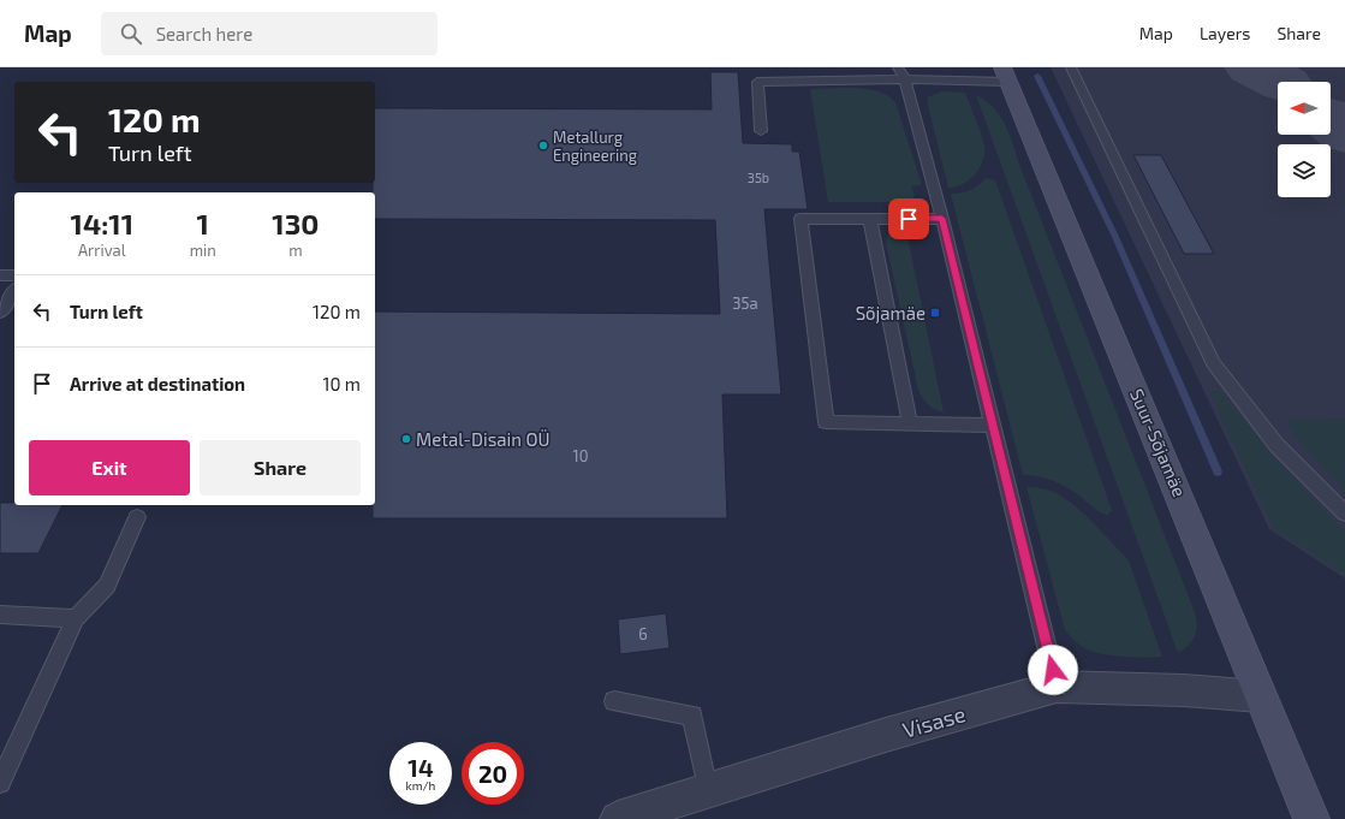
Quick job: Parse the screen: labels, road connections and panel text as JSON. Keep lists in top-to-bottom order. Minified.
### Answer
{"streets":{"main road":["Suur-Sõjamäe"],"street":["Visase"]},"crossings":[["Suur-Sõjamäe","Visase"]],"places":{"other":["Metallurg Engineering","Metal-Disain OÜ"],"transit":["Sõjamäe"]},"house_numbers":["35b","35a","10","6"],"north":"left","page":{"header":"Map","search":"Search here","nav":["Map","Layers","Share"],"turn":["120 m","Turn left"],"eta":["14:11","Arrival","1","min","130","m"],"list":[{"name":"Turn left","value":"120 m"},{"name":"Arrive at destination","value":"10 m"}],"buttons":["Exit","Share"],"speed":"14 km/h","limit":"20"}}
